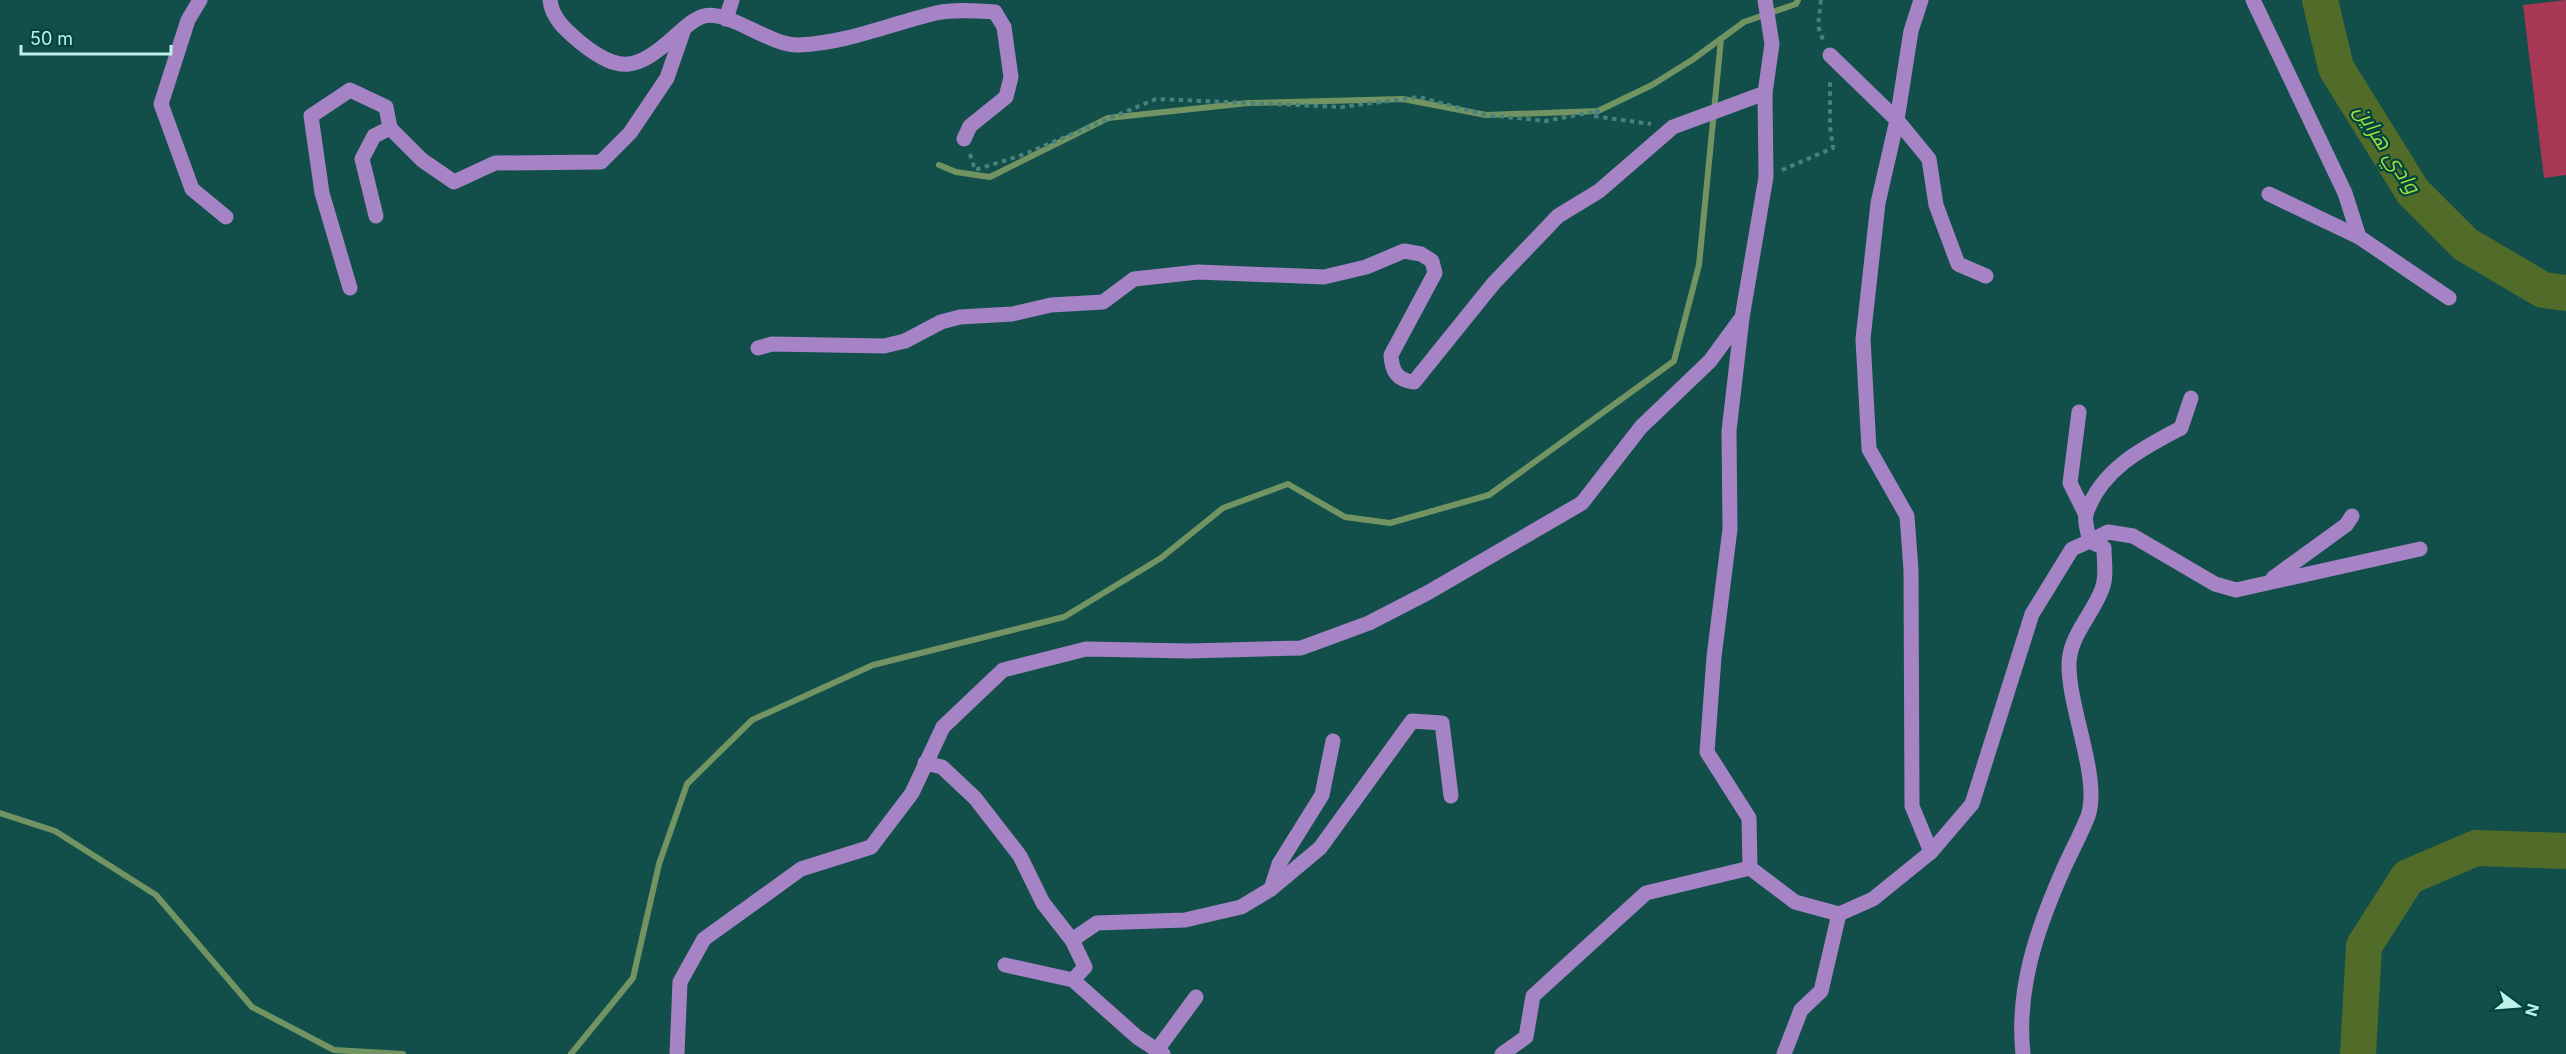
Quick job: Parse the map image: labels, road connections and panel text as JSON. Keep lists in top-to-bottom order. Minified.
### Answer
{"water":["وادي هراين"],"scale_bar":"50 m","north":"right"}
